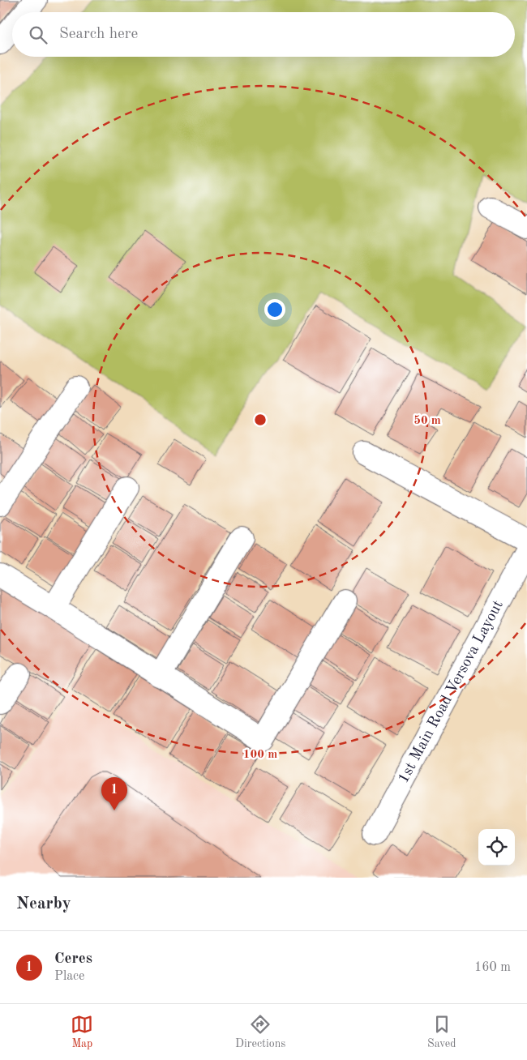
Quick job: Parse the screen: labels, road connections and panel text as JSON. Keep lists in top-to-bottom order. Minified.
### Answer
{"streets":{"street":["1st Main Road Versova Layout"]},"page":{"search":"Search here","pins":"1","heading":"Nearby","list":[{"mark":"1","name":"Ceres","note":"Place","value":"160 m"}],"nav":["Map","Directions","Saved"]},"rings":["50 m","100 m"]}
